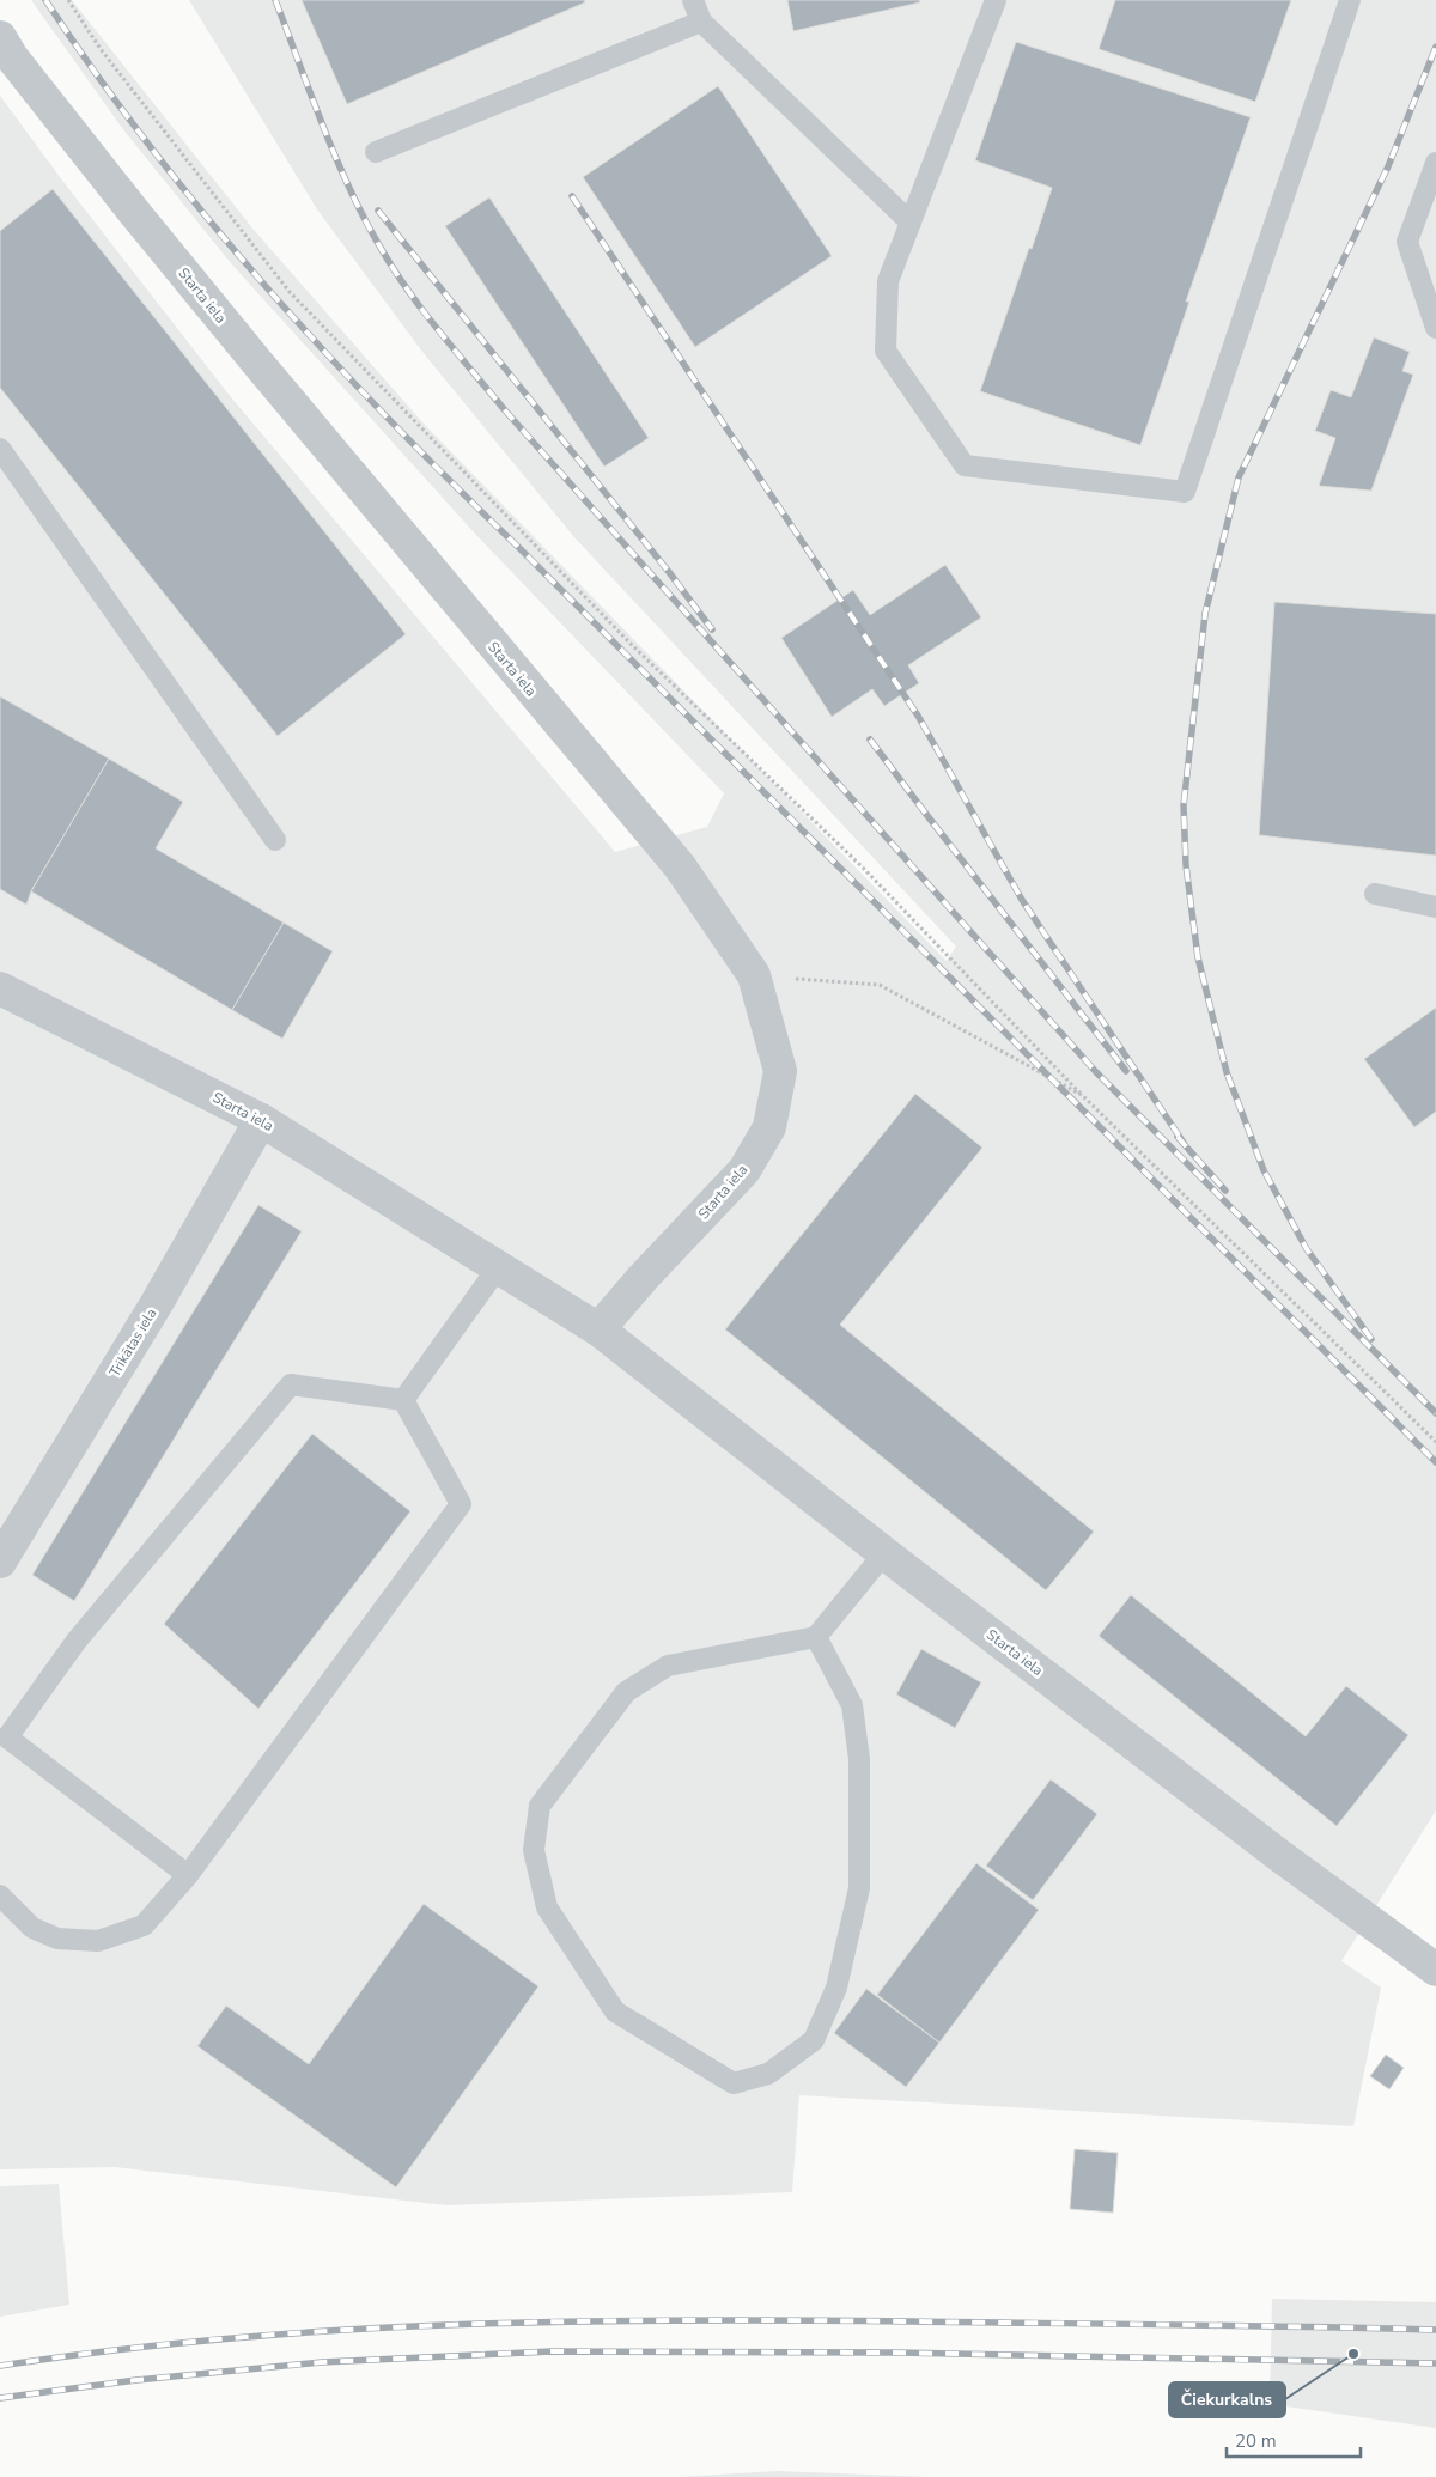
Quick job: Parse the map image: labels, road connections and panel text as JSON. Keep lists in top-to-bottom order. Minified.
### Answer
{"streets":{"street":["Starta iela","Trikātas iela"]},"crossings":[["Starta iela","Trikātas iela"]],"places":["Čiekurkalns"],"scale_bar":"20 m"}
